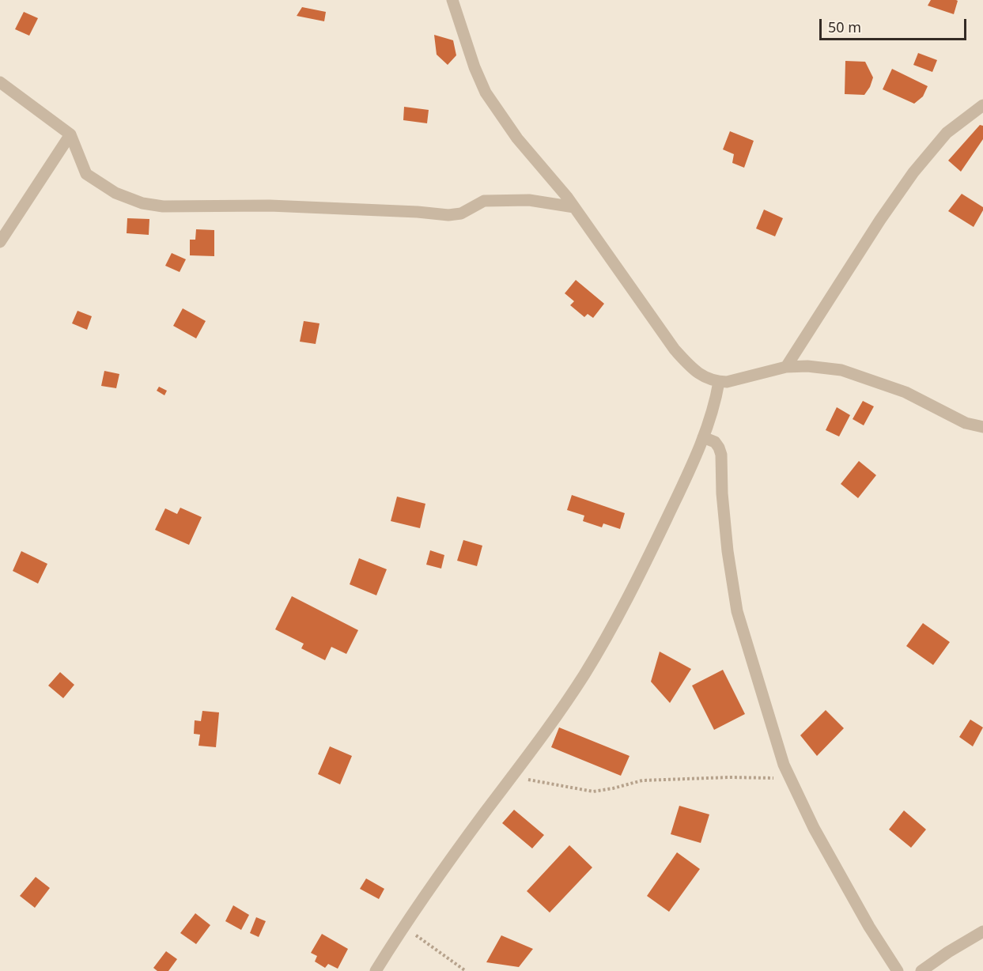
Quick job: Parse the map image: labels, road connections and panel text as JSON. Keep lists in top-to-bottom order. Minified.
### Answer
{"scale_bar":"50 m"}
